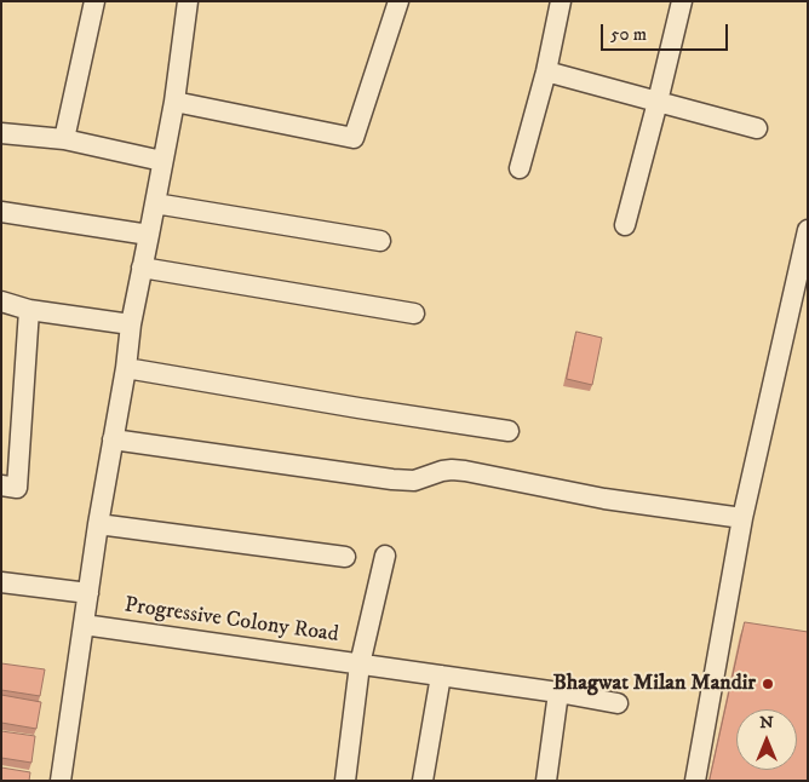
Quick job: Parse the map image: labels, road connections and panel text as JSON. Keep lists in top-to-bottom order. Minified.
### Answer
{"streets":{"street":["Progressive Colony Road"]},"places":["Bhagwat Milan Mandir"],"scale_bar":"50 m","north":"top"}
